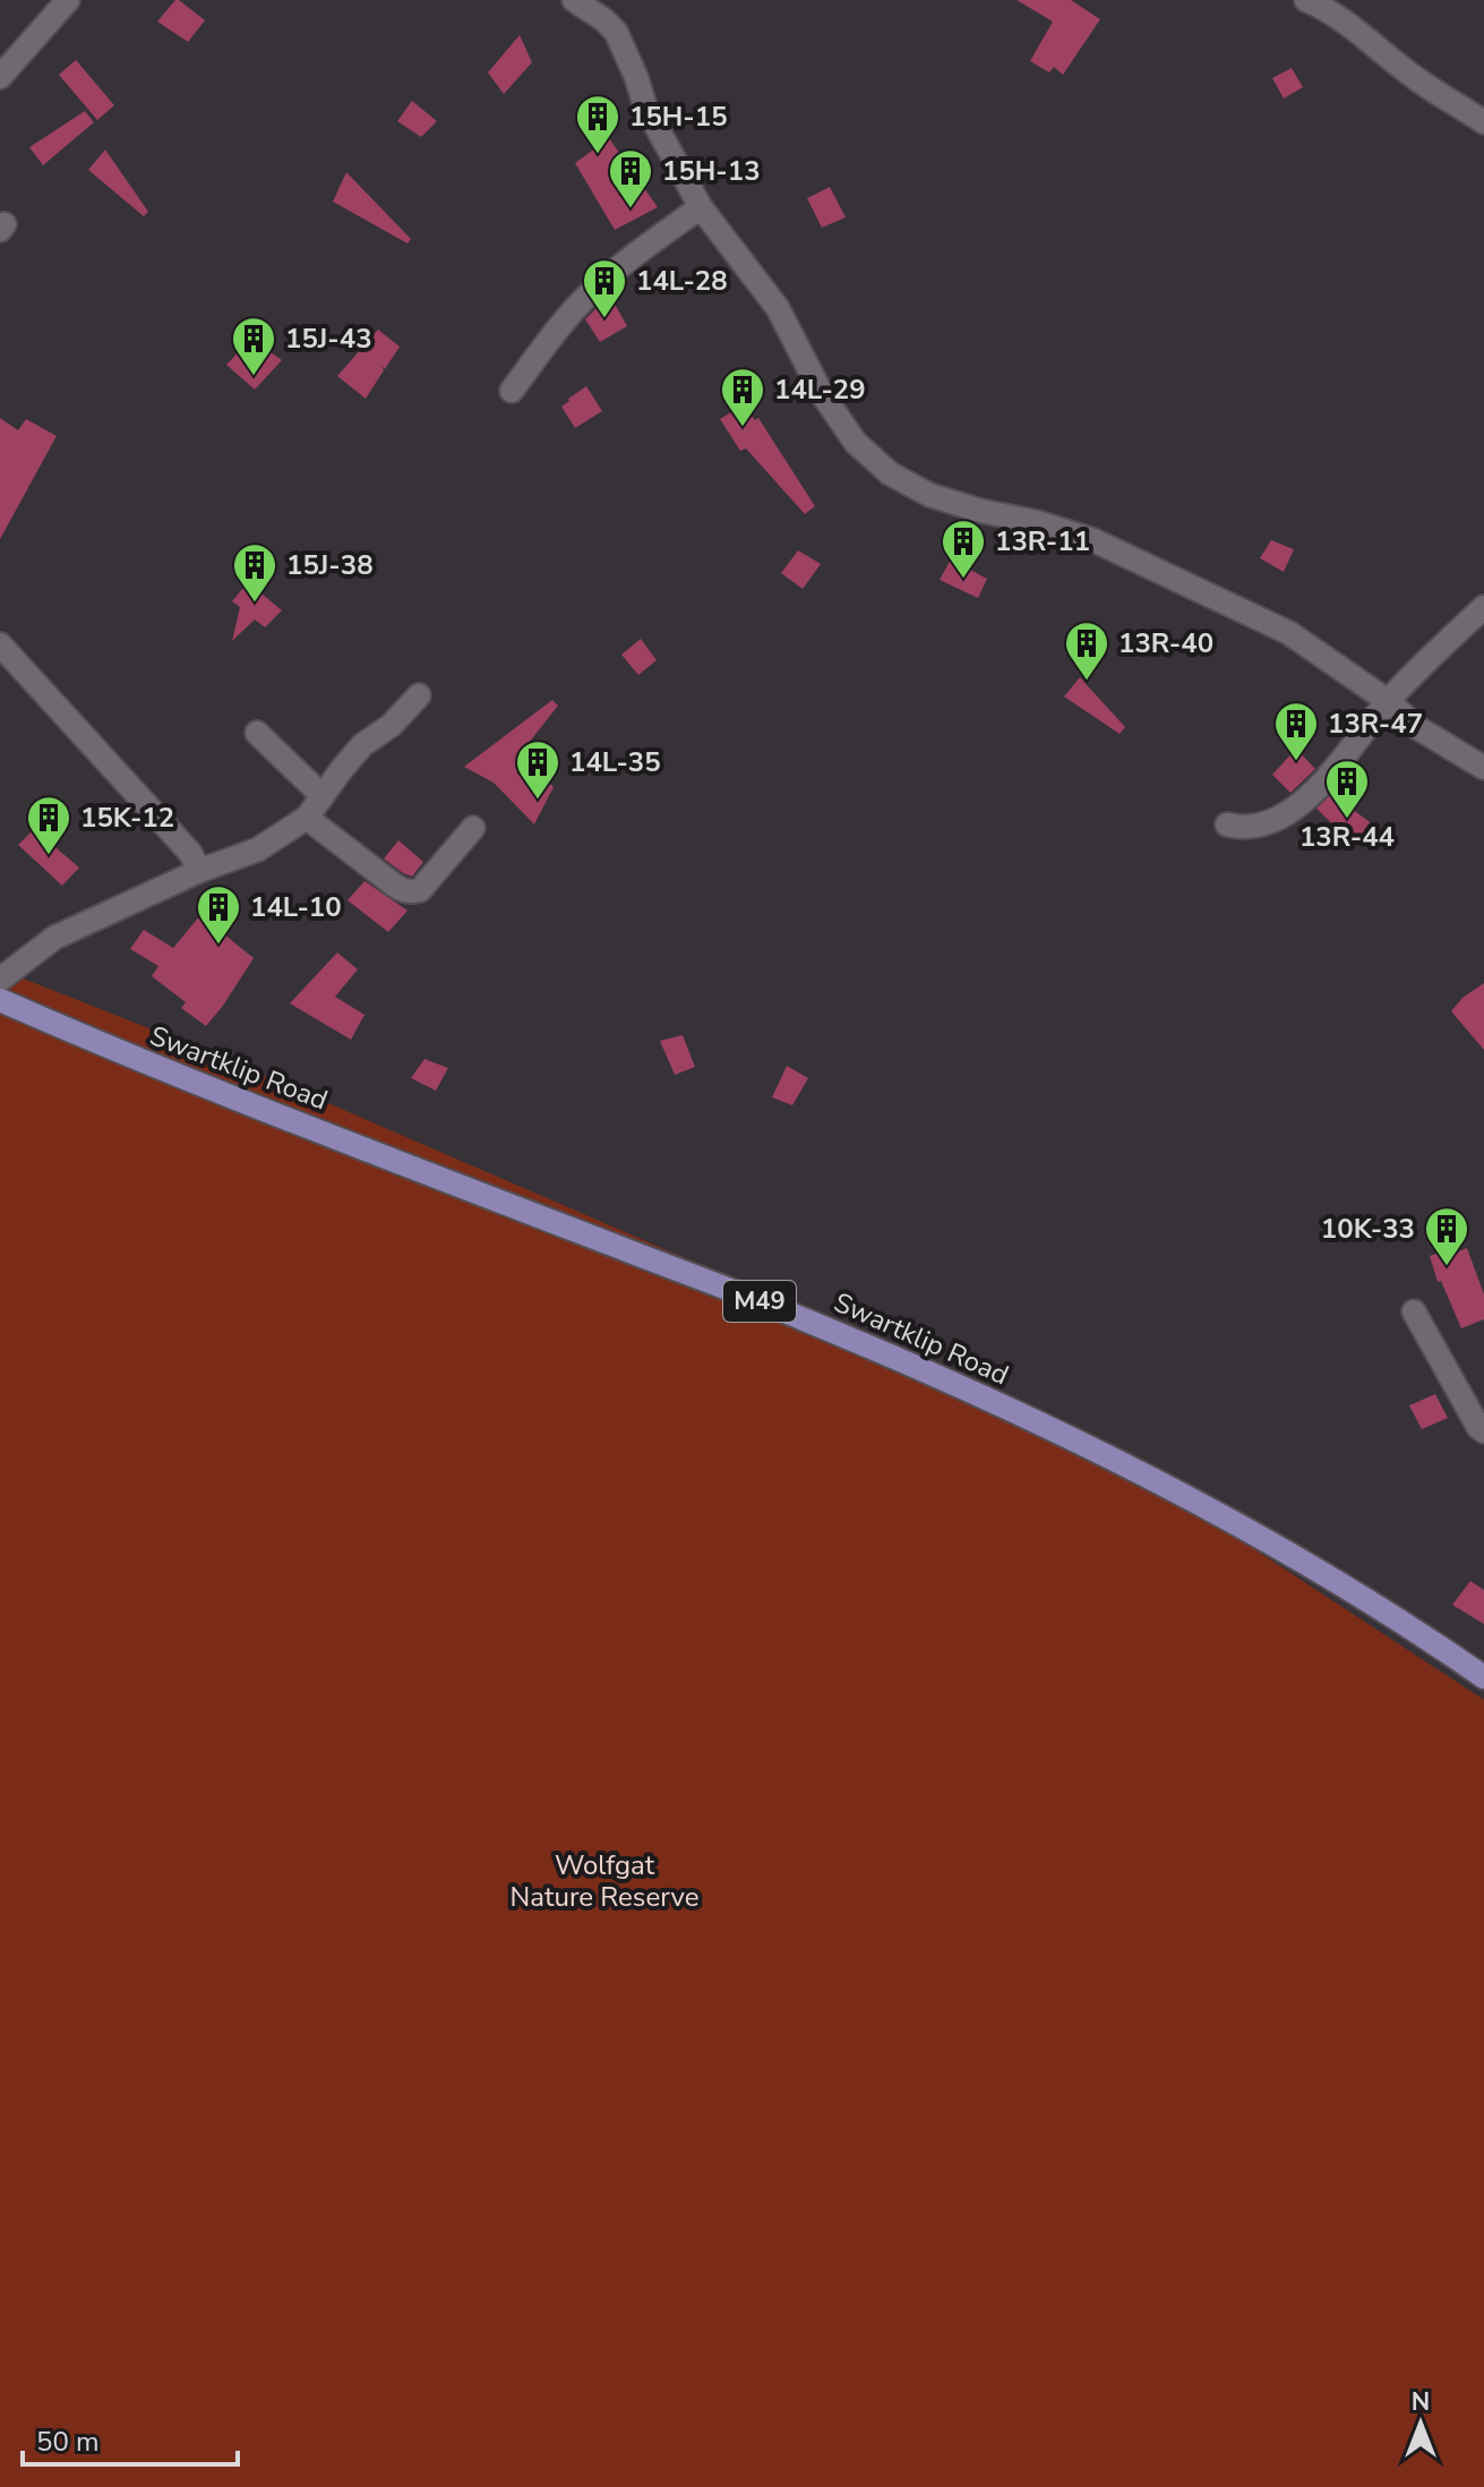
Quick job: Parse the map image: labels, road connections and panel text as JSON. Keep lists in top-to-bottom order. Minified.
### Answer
{"streets":{"main road":["Swartklip Road","M49"]},"parks":["Wolfgat Nature Reserve"],"places":{"building":["15H-15","15H-13","14L-28","15J-43","14L-29","13R-11","15J-38","13R-40","13R-47","14L-35","13R-44","15K-12","14L-10","10K-33"]},"scale_bar":"50 m","north":"top"}
